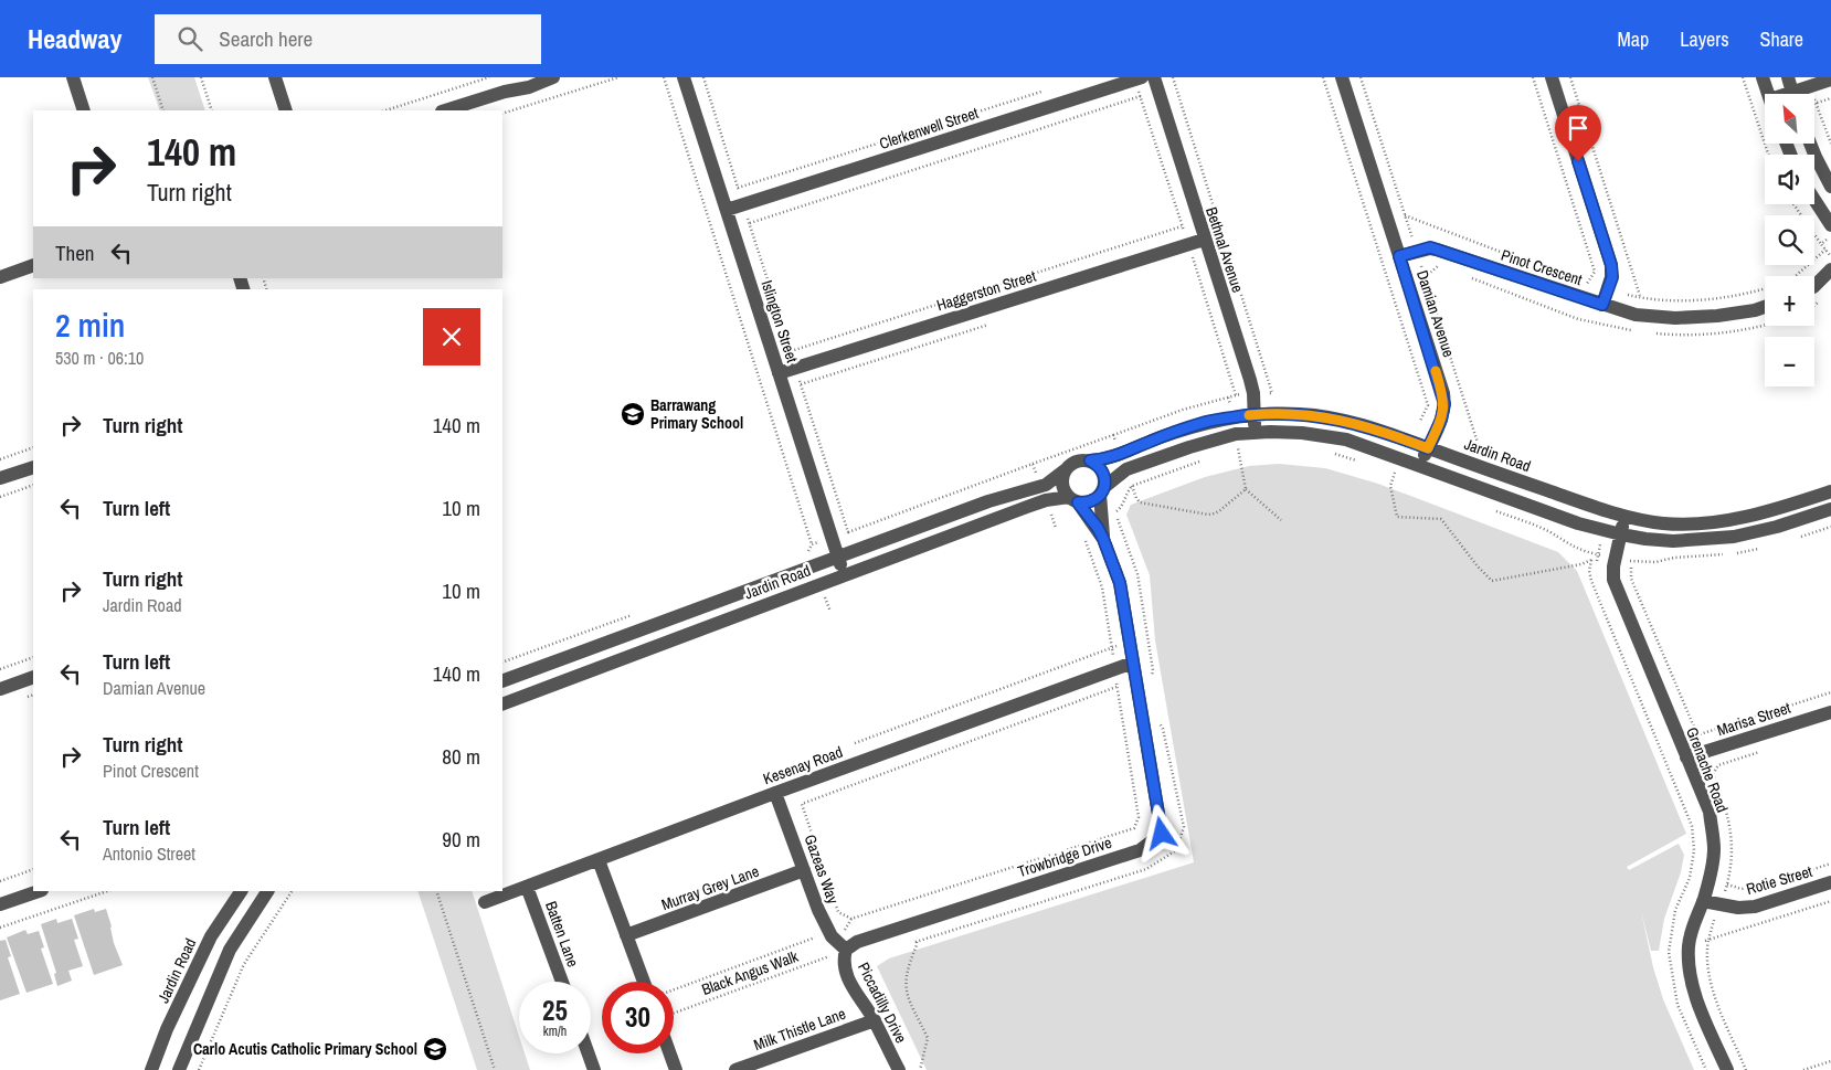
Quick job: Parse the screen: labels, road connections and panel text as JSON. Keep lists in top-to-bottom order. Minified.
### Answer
{"streets":{"street":["Clerkenwell Street","Bethnal Avenue","Pinot Crescent","Haggerston Street","Damian Avenue","Islington Street","Jardin Road","Marisa Street","Kesenay Road","Grenache Road","Trowbridge Drive","Gazeas Way","Rotie Street","Murray Grey Lane","Batten Lane","Piccadilly Drive","Milk Thistle Lane"],"path":["Black Angus Walk"]},"crossings":[["Clerkenwell Street","Islington Street"],["Bethnal Avenue","Haggerston Street"],["Bethnal Avenue","Jardin Road"],["Pinot Crescent","Damian Avenue"],["Haggerston Street","Islington Street"],["Damian Avenue","Jardin Road"],["Islington Street","Jardin Road"],["Jardin Road","Grenache Road"],["Jardin Road","Trowbridge Drive"],["Marisa Street","Grenache Road"],["Kesenay Road","Trowbridge Drive"],["Kesenay Road","Gazeas Way"],["Kesenay Road","Batten Lane"],["Grenache Road","Rotie Street"],["Trowbridge Drive","Gazeas Way"],["Trowbridge Drive","Black Angus Walk"],["Trowbridge Drive","Piccadilly Drive"],["Gazeas Way","Murray Grey Lane"],["Gazeas Way","Black Angus Walk"],["Gazeas Way","Piccadilly Drive"],["Black Angus Walk","Piccadilly Drive"],["Piccadilly Drive","Milk Thistle Lane"]],"places":{"school or university":["Barrawang Primary School","Carlo Acutis Catholic Primary School"]},"north":"top left","page":{"header":"Headway","search":"Search here","nav":["Map","Layers","Share"],"map_buttons":["+","−"],"turn":["140 m","Turn right"],"then":"Then","heading":["2 min","530 m · 06:10"],"list":[{"name":"Turn right","value":"140 m"},{"name":"Turn left","value":"10 m"},{"name":"Turn right","note":"Jardin Road","value":"10 m"},{"name":"Turn left","note":"Damian Avenue","value":"140 m"},{"name":"Turn right","note":"Pinot Crescent","value":"80 m"},{"name":"Turn left","note":"Antonio Street","value":"90 m"}],"speed":"25 km/h","limit":"30"}}
